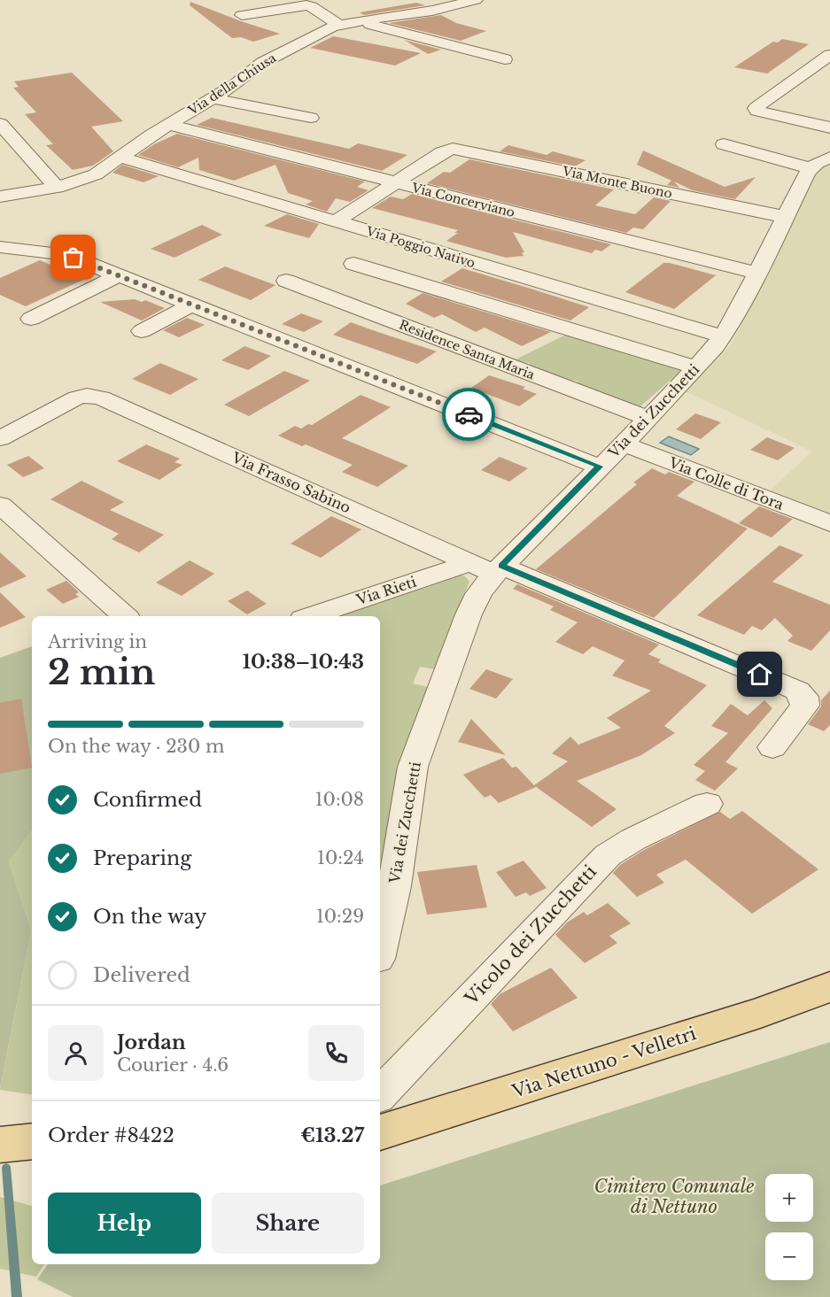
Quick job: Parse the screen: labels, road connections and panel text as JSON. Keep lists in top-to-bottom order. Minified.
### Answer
{"streets":{"main road":["Via Nettuno - Velletri"],"street":["Via della Chiusa","Via Monte Buono","Via Concerviano","Via Poggio Nativo","Residence Santa Maria","Via dei Zucchetti","Via Frasso Sabino","Via Colle di Tora","Via Rieti","Vicolo dei Zucchetti"]},"crossings":[["Via della Chiusa","Via Concerviano"],["Via della Chiusa","Via Poggio Nativo"],["Via Monte Buono","Via Concerviano"],["Via Monte Buono","Via dei Zucchetti"],["Via Concerviano","Via dei Zucchetti"],["Via Poggio Nativo","Via dei Zucchetti"],["Residence Santa Maria","Via dei Zucchetti"],["Via dei Zucchetti","Via Frasso Sabino"],["Via dei Zucchetti","Via Colle di Tora"],["Via Frasso Sabino","Via Rieti"]],"parks":["Cimitero Comunale di Nettuno"],"page":{"heading":["2 min","Arriving in","10:38–10:43"],"panel":["Jordan","Courier · 4.6","Order #8422","€13.27"],"bar":"On the way · 230 m","list":[["Confirmed","10:08"],["Preparing","10:24"],["On the way","10:29"],"Delivered"],"map_buttons":["+","−"],"buttons":["Help","Share"]}}
